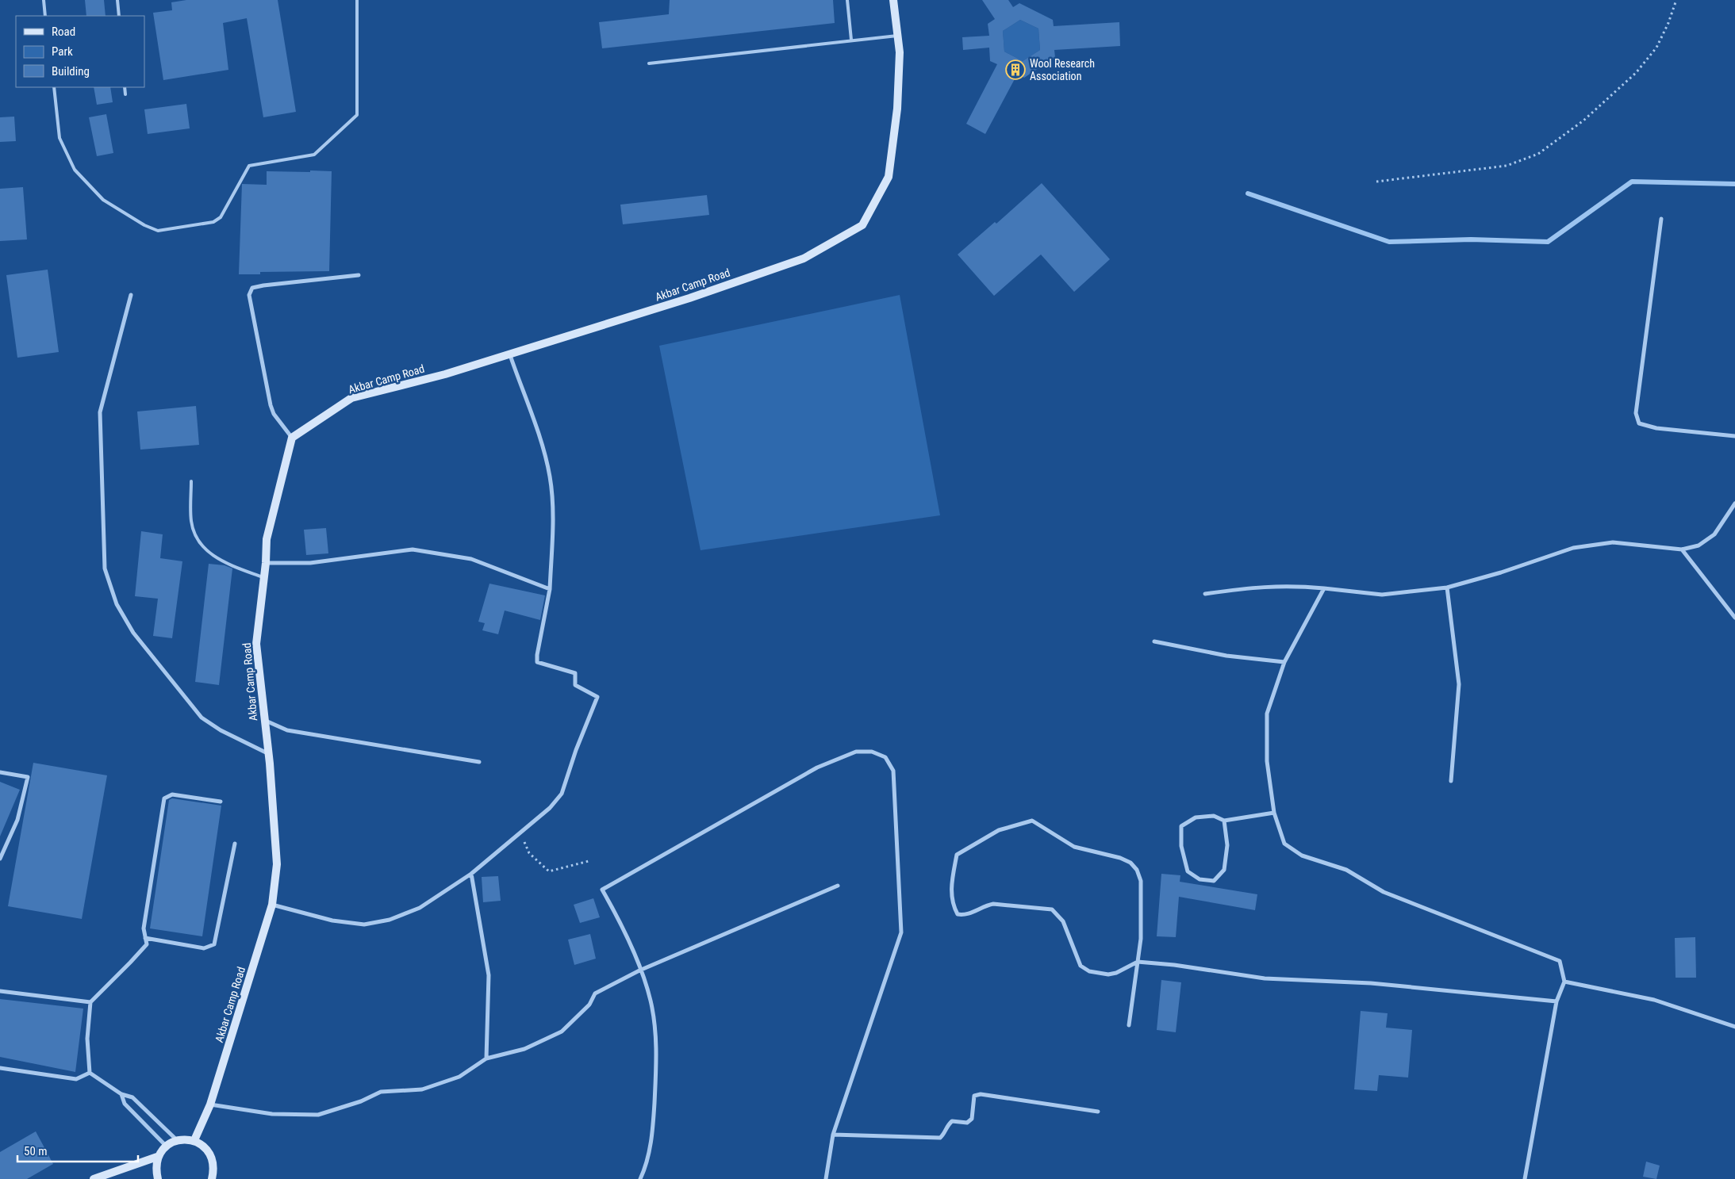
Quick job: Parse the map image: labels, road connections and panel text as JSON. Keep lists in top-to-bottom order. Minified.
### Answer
{"streets":{"street":["Akbar Camp Road"]},"places":{"building":["Wool Research Association"]},"legend":["Road","Park","Building"],"scale_bar":"50 m"}
